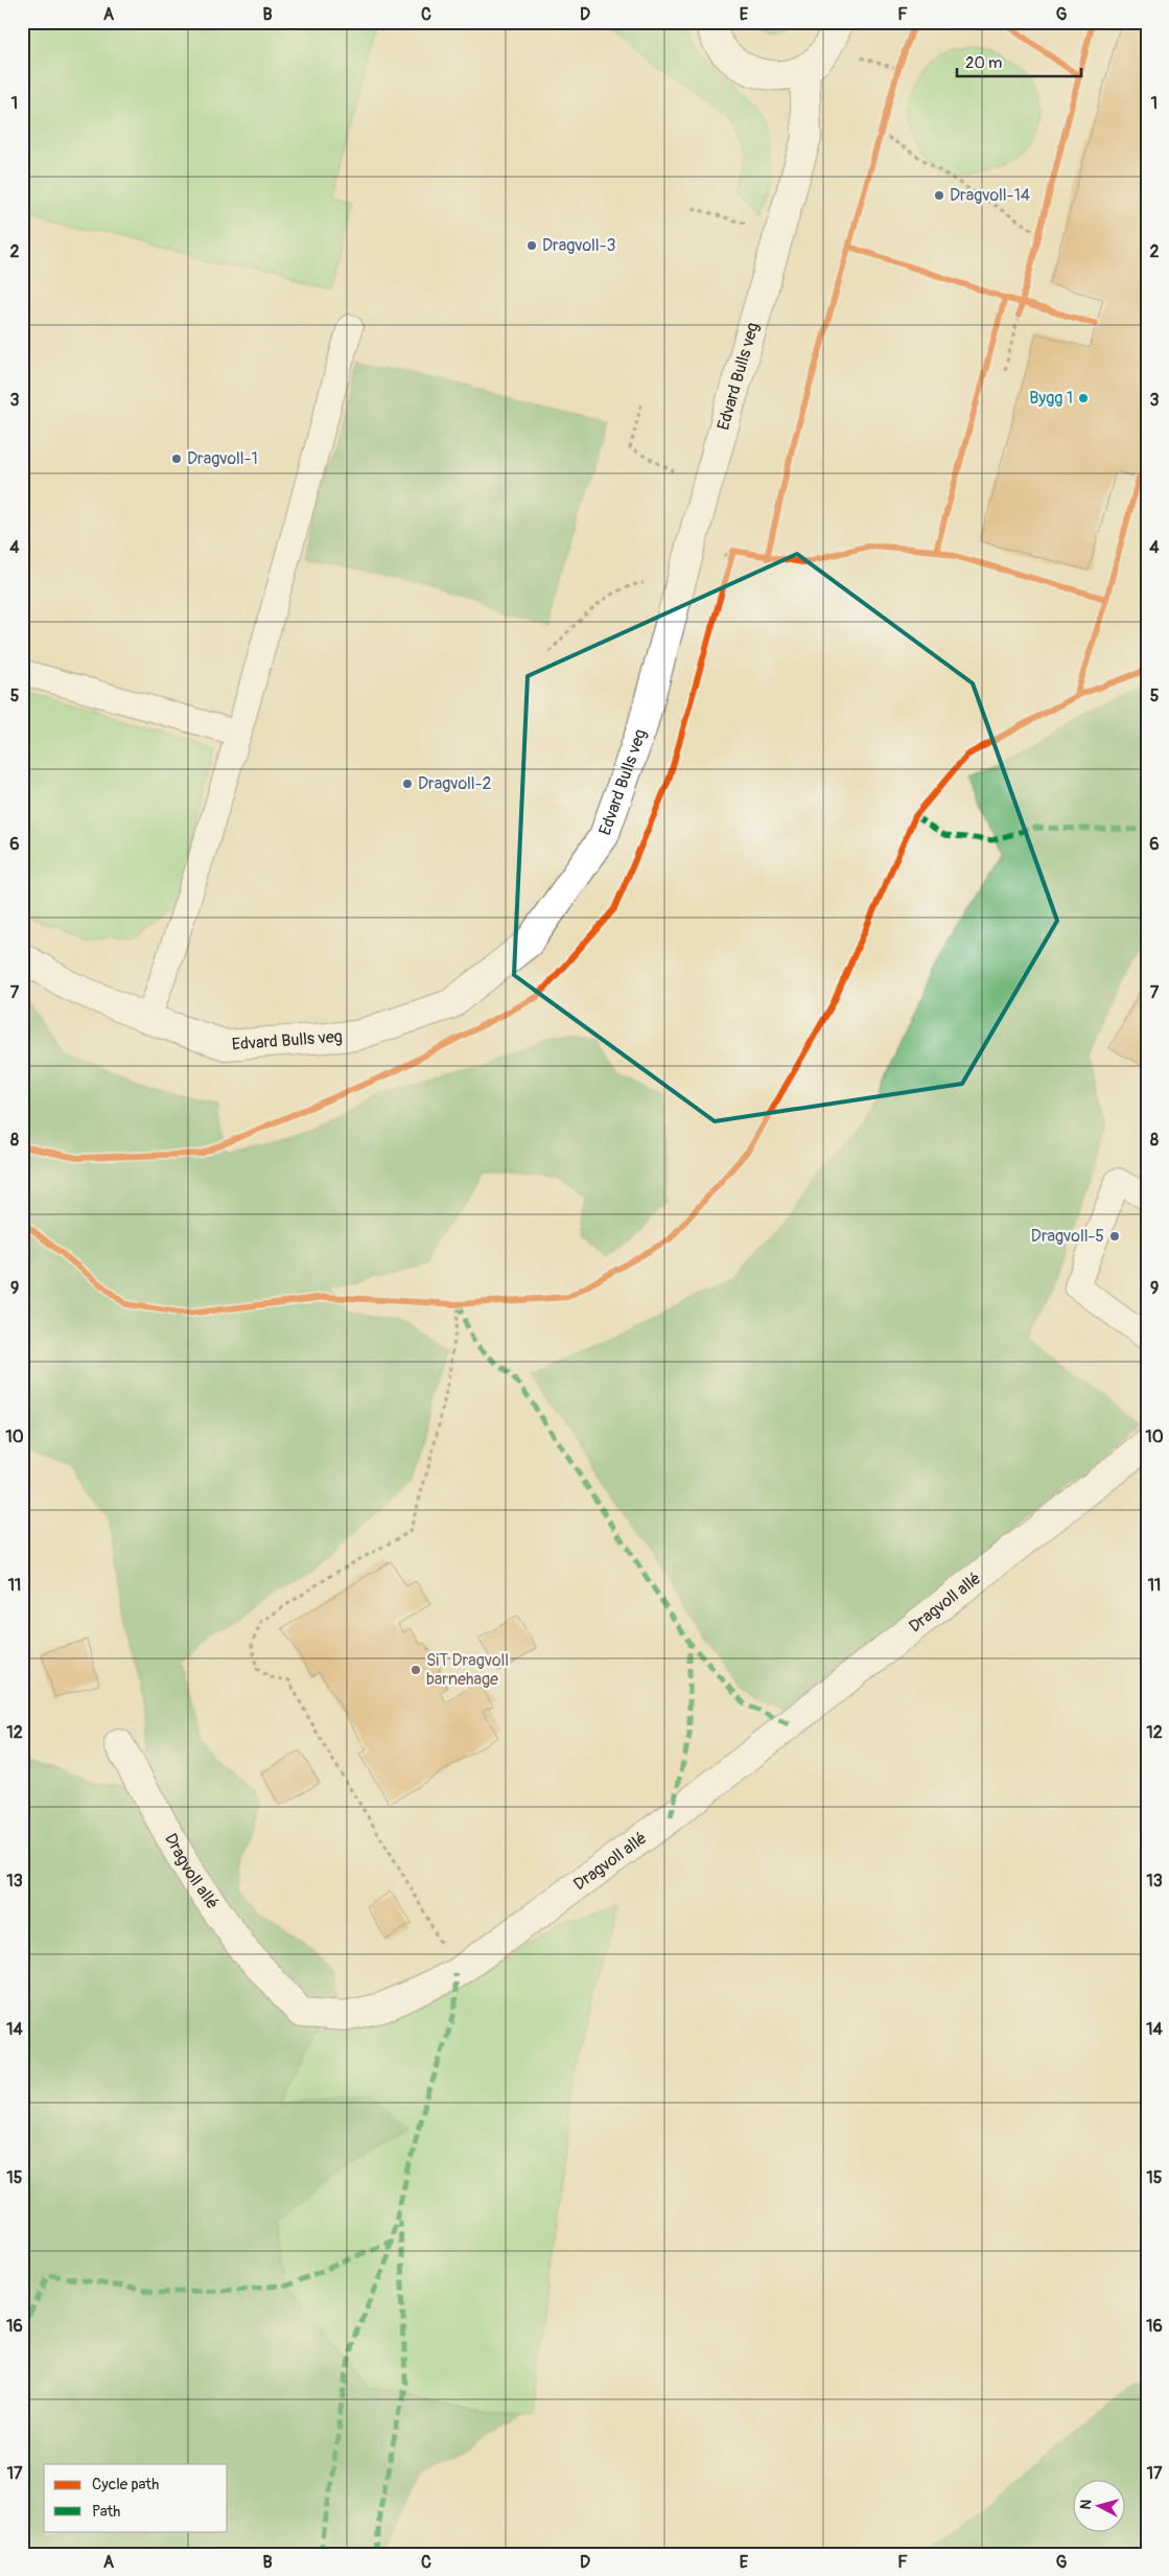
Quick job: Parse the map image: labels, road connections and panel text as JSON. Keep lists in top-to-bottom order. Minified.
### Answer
{"streets":{"street":["Edvard Bulls veg","Dragvoll allé"]},"places":["Dragvoll-14","Dragvoll-3","Bygg 1","Dragvoll-1","Dragvoll-2","Dragvoll-5","SiT Dragvoll barnehage"],"legend":["Cycle path","Path"],"scale_bar":"20 m","north":"left","grid":{"columns":["A","B","C","D","E","F","G"],"rows":["1","2","3","4","5","6","7","8","9","10","11","12","13","14","15","16","17"]}}
